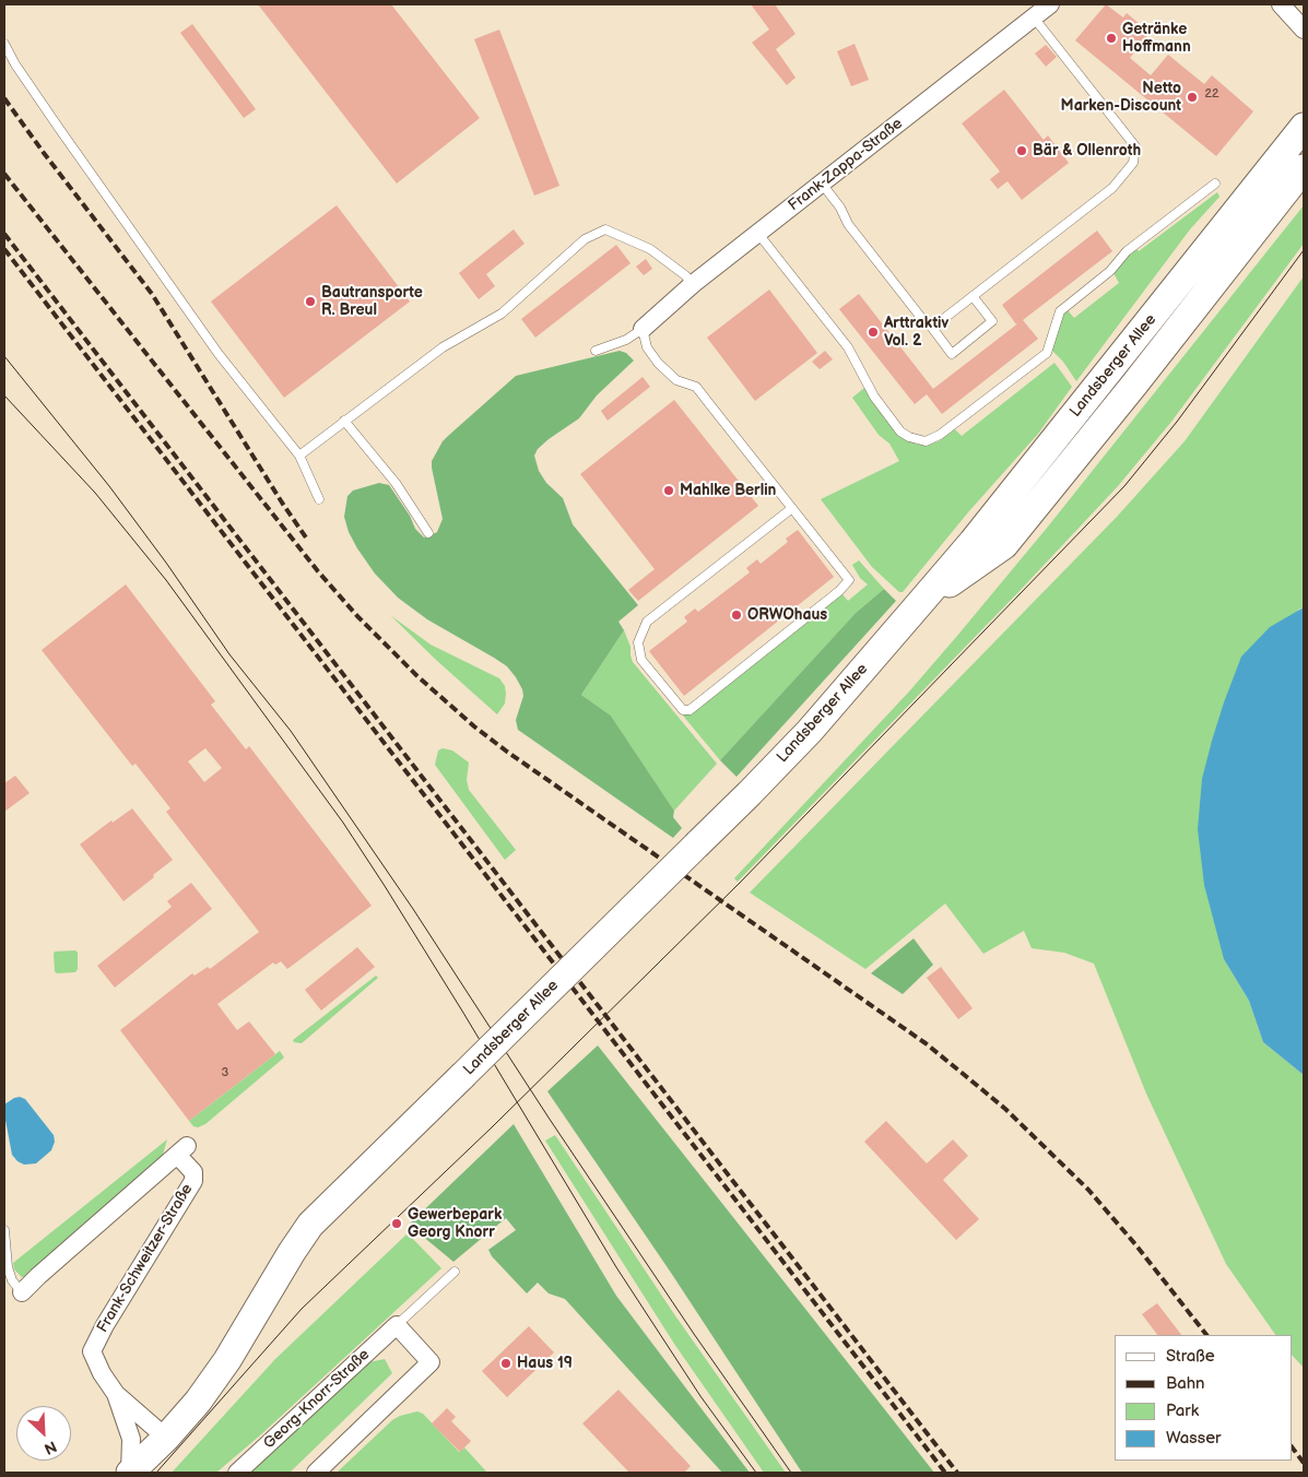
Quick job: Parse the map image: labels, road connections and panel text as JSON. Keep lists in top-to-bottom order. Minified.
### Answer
{"streets":{"main road":["Landsberger Allee"],"street":["Frank-Zappa-Straße","Frank-Schweitzer-Straße","Georg-Knorr-Straße"]},"crossings":[["Landsberger Allee","Frank-Schweitzer-Straße"]],"places":["Getränke Hoffmann","Netto Marken-Discount","Bär & Ollenroth","Bautransporte R. Breul","Arttraktiv Vol. 2","Mahlke Berlin","ORWOhaus","Gewerbepark Georg Knorr","Haus 19"],"house_numbers":["22","3"],"legend":["Straße","Bahn","Park","Wasser"],"north":"bottom right"}
